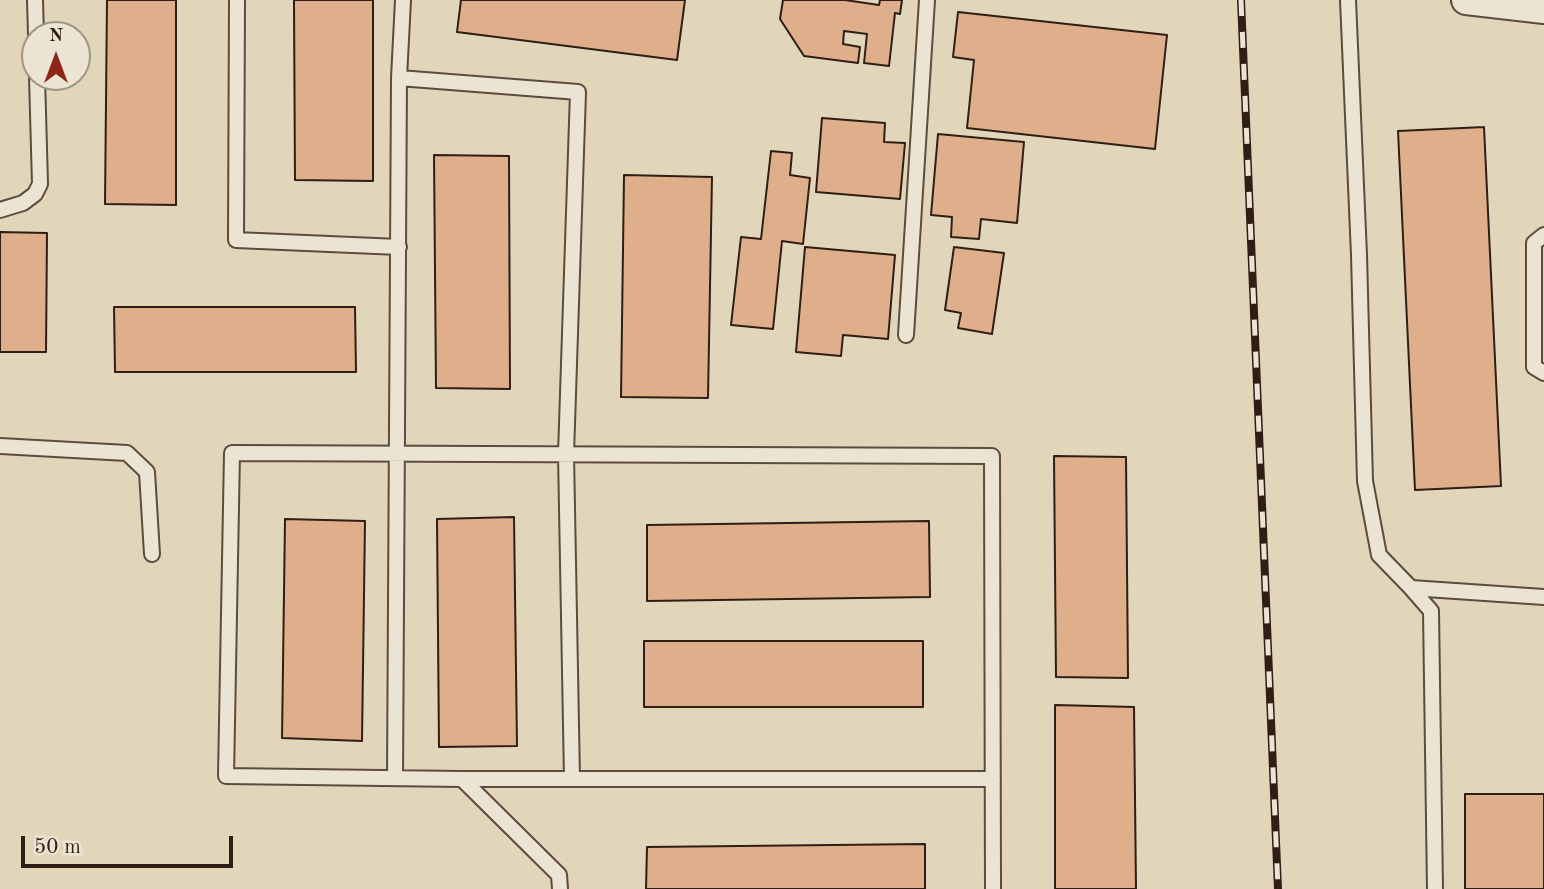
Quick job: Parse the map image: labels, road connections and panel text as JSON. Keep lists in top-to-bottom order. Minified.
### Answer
{"scale_bar":"50 m","north":"top"}
